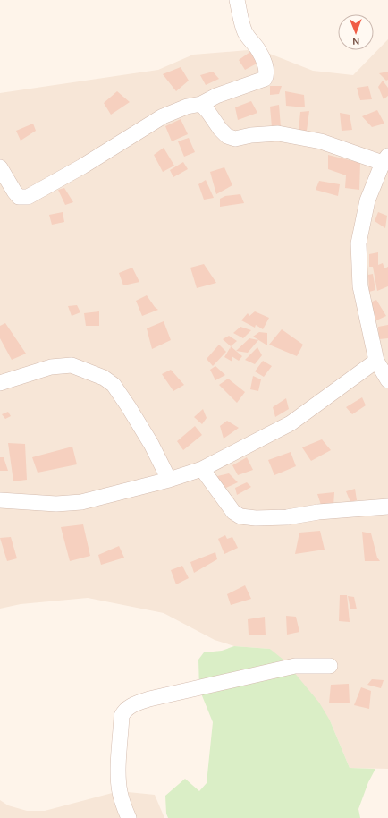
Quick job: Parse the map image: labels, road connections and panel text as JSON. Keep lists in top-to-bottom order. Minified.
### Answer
{"north":"bottom"}
